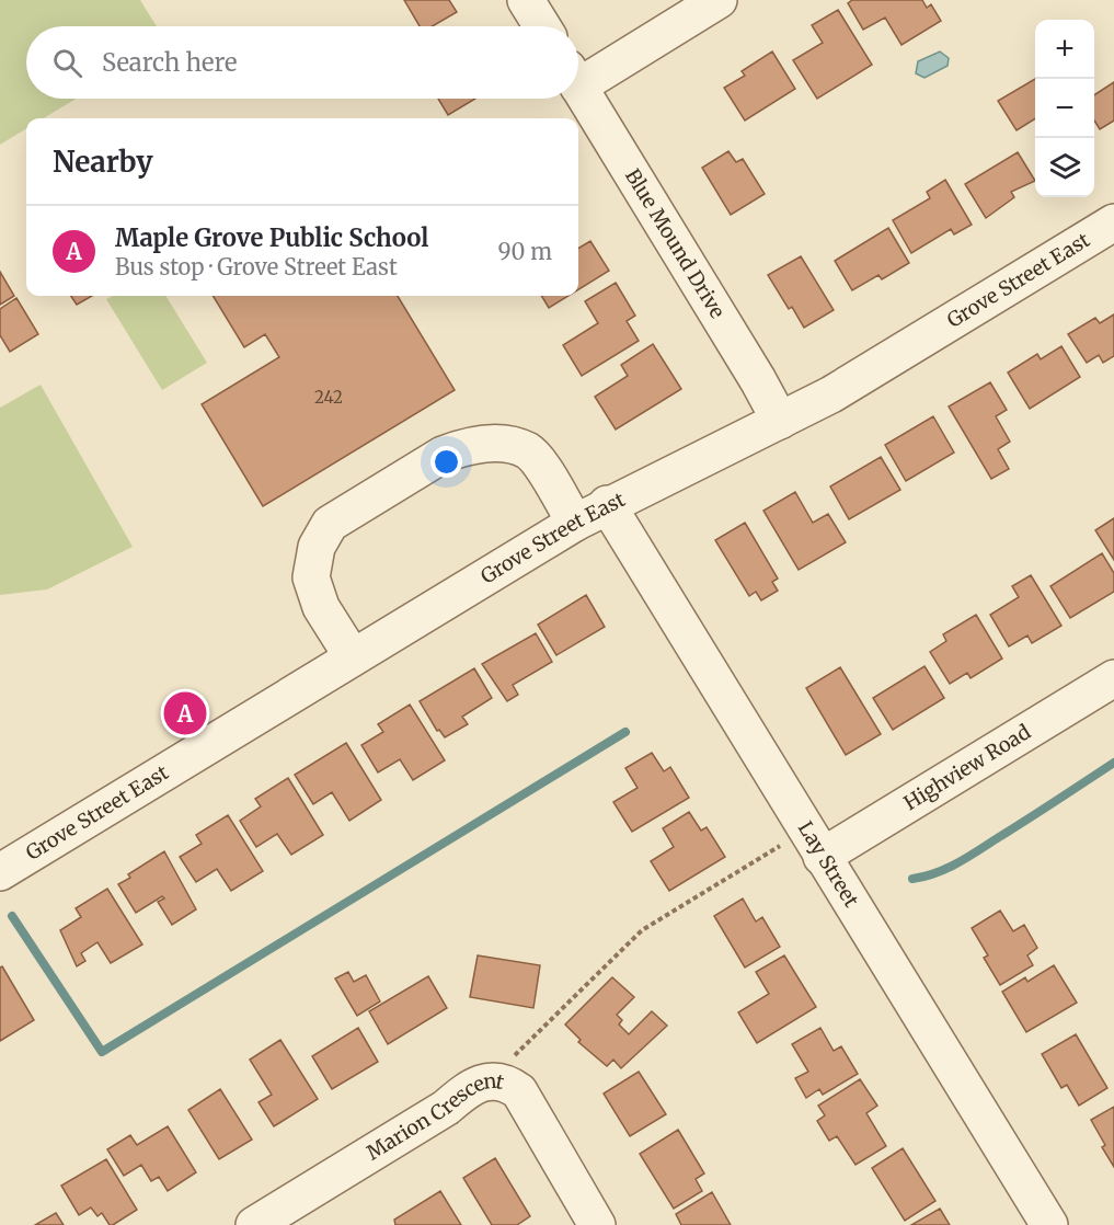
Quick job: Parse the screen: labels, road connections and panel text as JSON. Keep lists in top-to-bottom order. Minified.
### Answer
{"streets":{"street":["Blue Mound Drive","Grove Street East","Highview Road","Lay Street","Marion Crescent"]},"crossings":[["Blue Mound Drive","Grove Street East"],["Grove Street East","Lay Street"],["Highview Road","Lay Street"]],"house_numbers":["242"],"page":{"map_buttons":["+","−"],"search":"Search here","heading":"Nearby","list":[{"mark":"A","name":"Maple Grove Public School","note":"Bus stop · Grove Street East","value":"90 m"}],"pins":"A"}}
